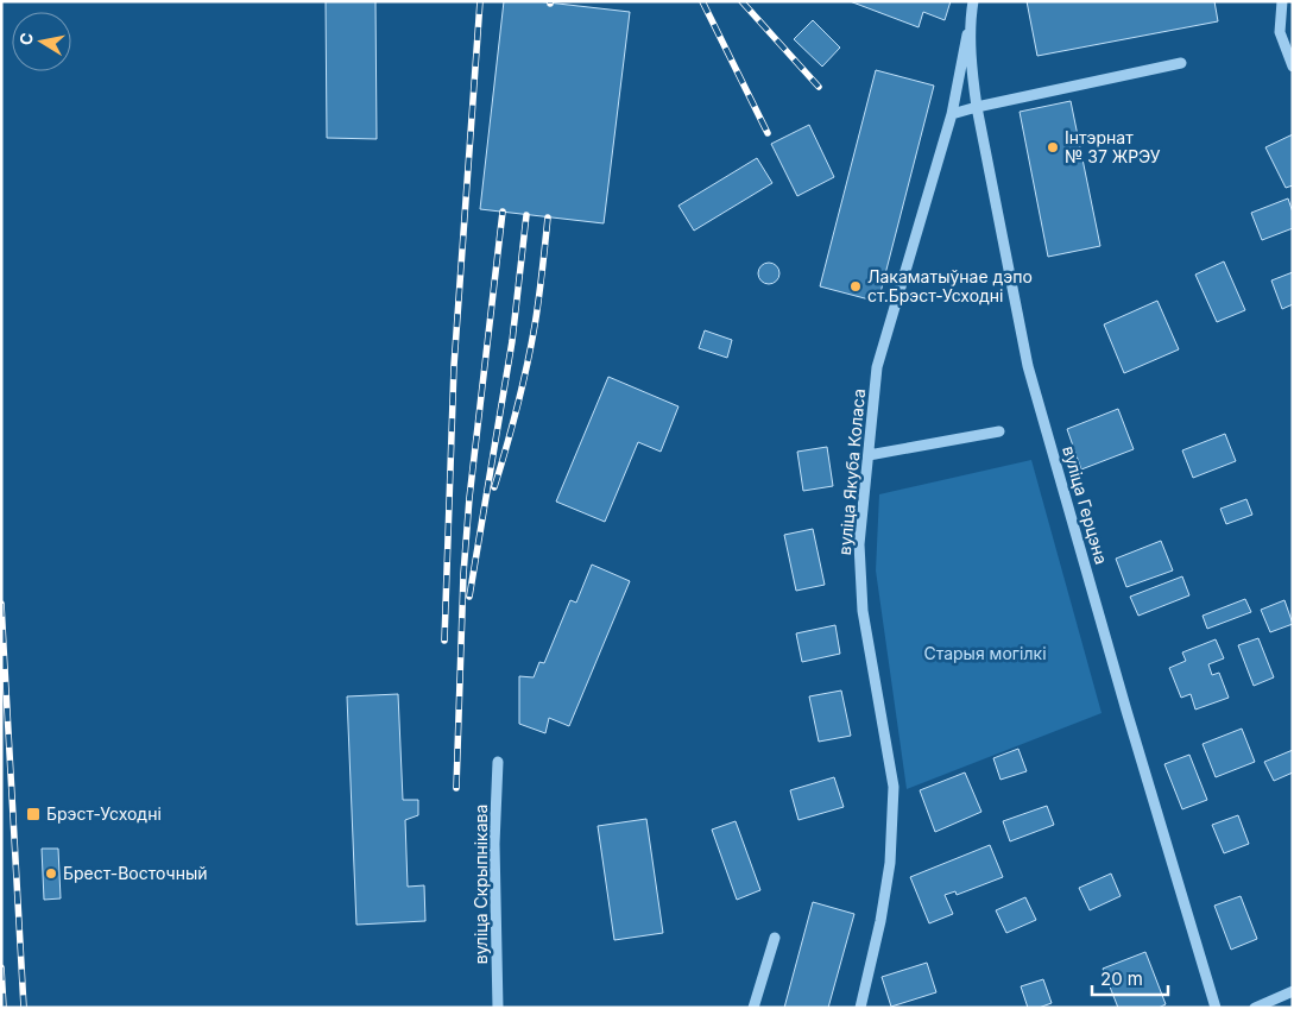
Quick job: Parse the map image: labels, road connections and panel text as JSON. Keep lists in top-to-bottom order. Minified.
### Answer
{"streets":{"street":["вуліца Якуба Коласа","вуліца Герцэна","вуліца Скрыпнікава"]},"crossings":[["вуліца Якуба Коласа","вуліца Герцэна"]],"parks":["Старыя могілкі"],"places":{"other":["Інтэрнат № 37 ЖРЭУ","Лакаматыўнае дэпо ст.Брэст-Усходні","Брест-Восточный"],"transit":["Брэст-Усходні"]},"scale_bar":"20 m","north":"left"}
